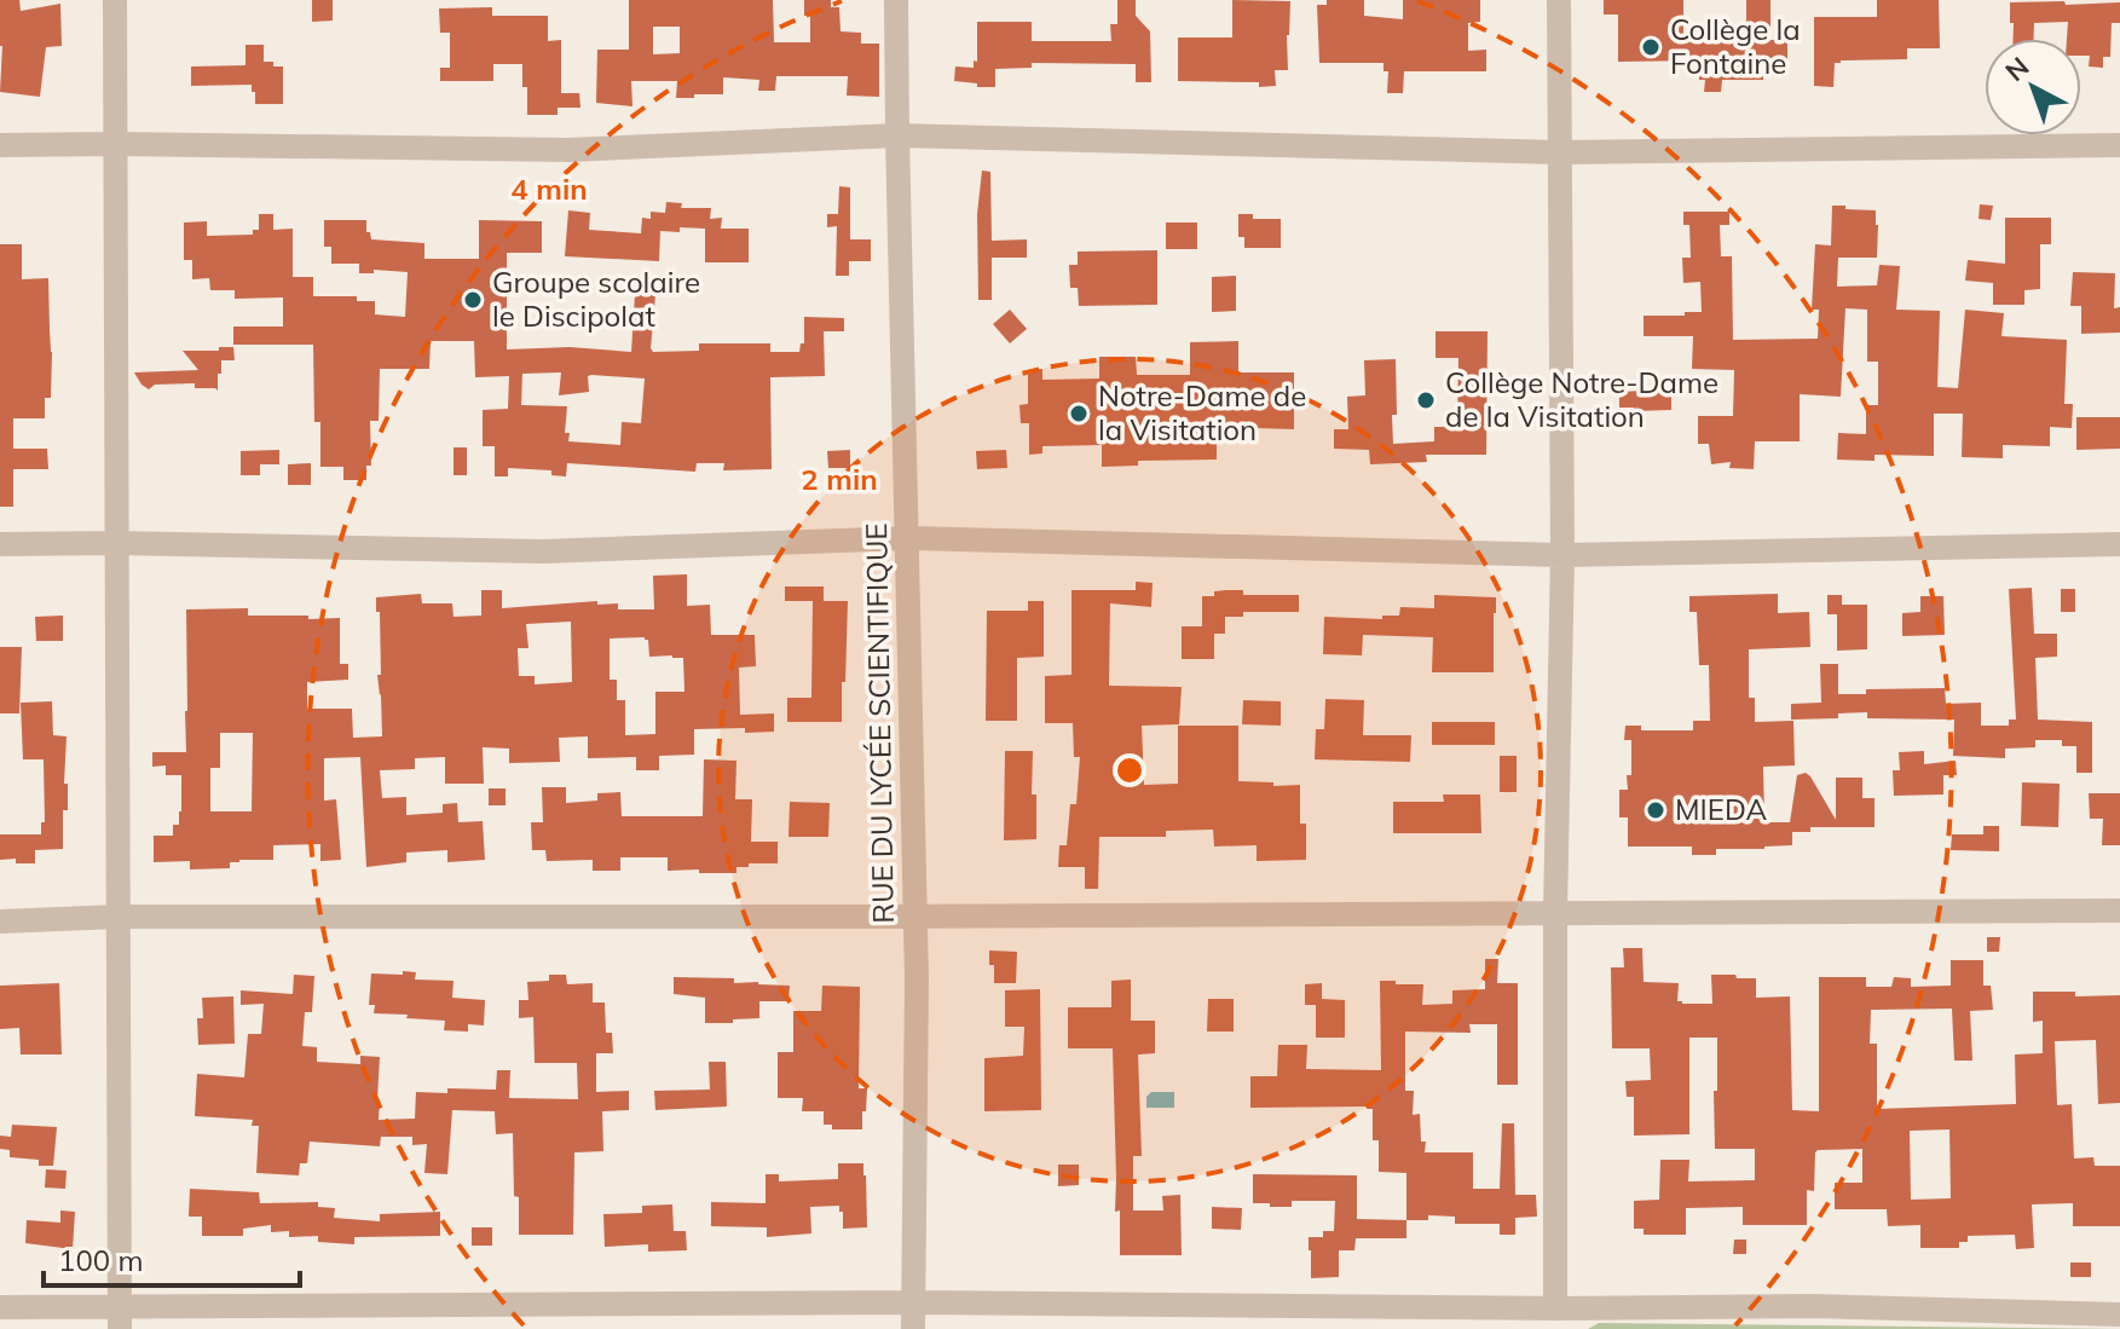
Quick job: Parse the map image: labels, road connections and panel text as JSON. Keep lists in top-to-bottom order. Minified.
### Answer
{"streets":{"street":["RUE DU LYCÉE SCIENTIFIQUE"]},"places":["Collège la Fontaine","Groupe scolaire le Discipolat","Collège Notre-Dame de la Visitation","Notre-Dame de la Visitation","MIEDA"],"scale_bar":"100 m","north":"top left","rings":["4 min","2 min"]}
